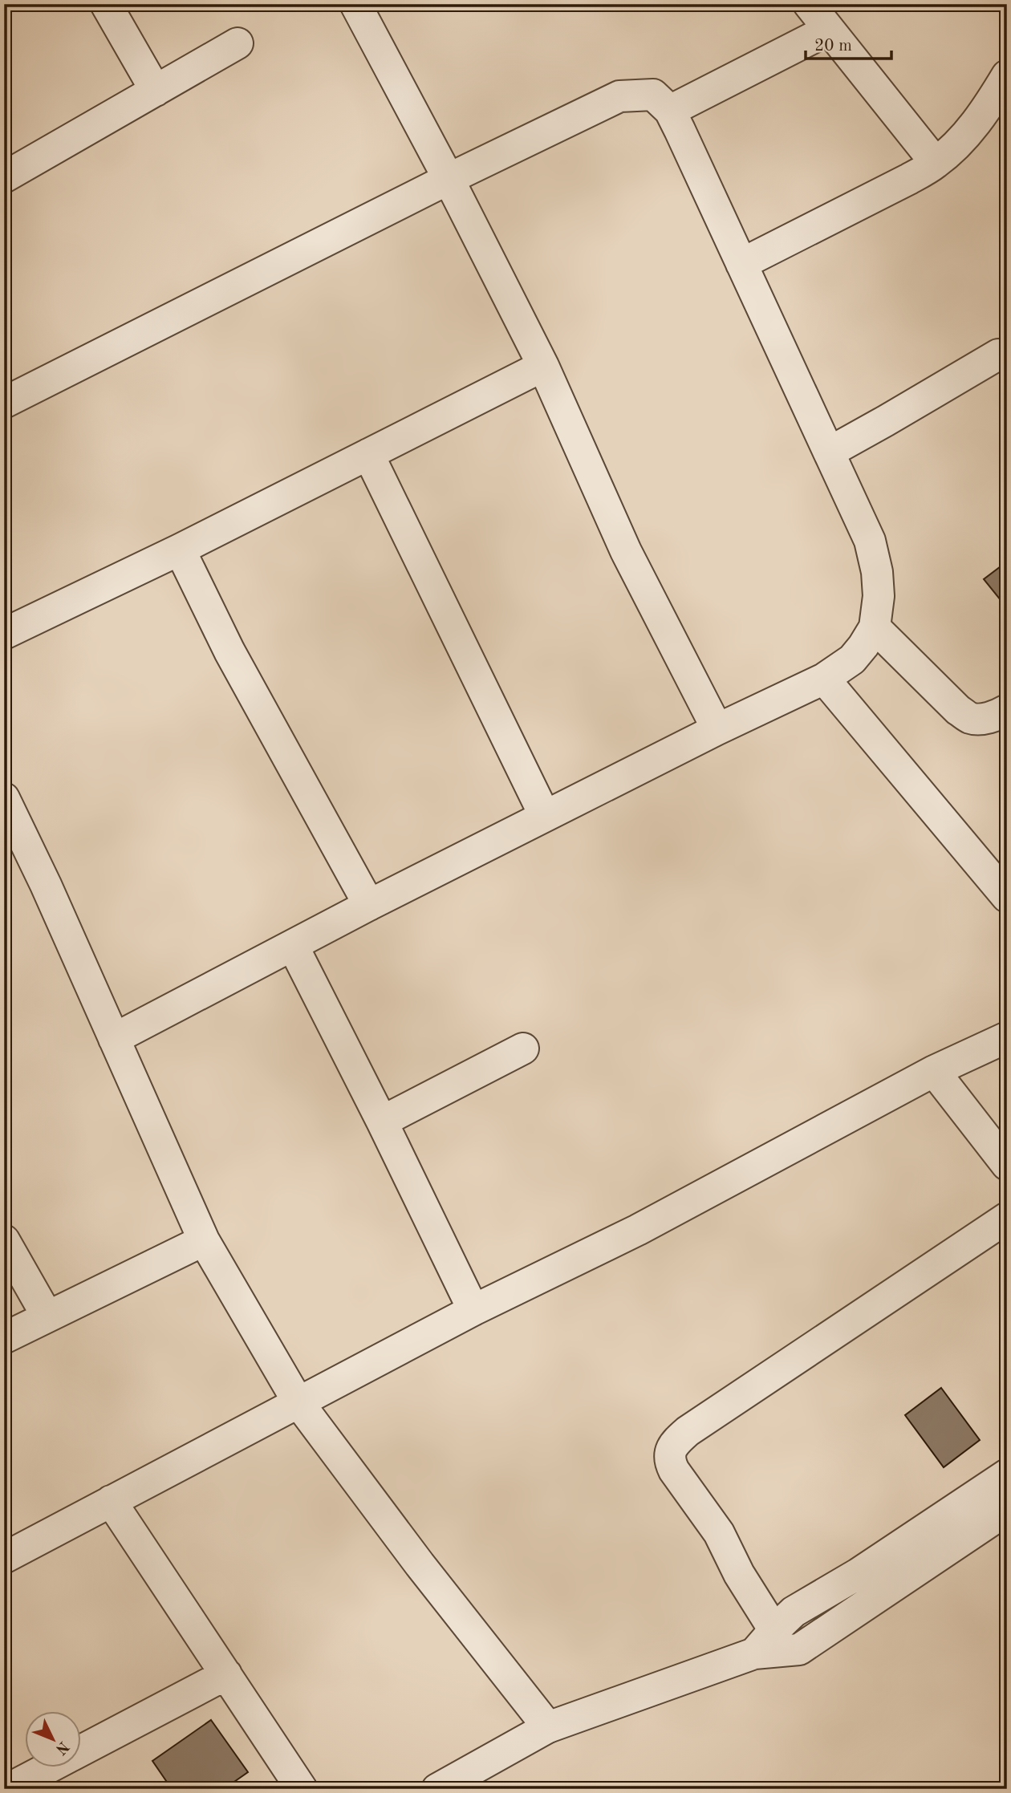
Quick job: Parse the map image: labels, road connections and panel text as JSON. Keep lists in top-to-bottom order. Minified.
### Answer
{"scale_bar":"20 m","north":"bottom right"}
